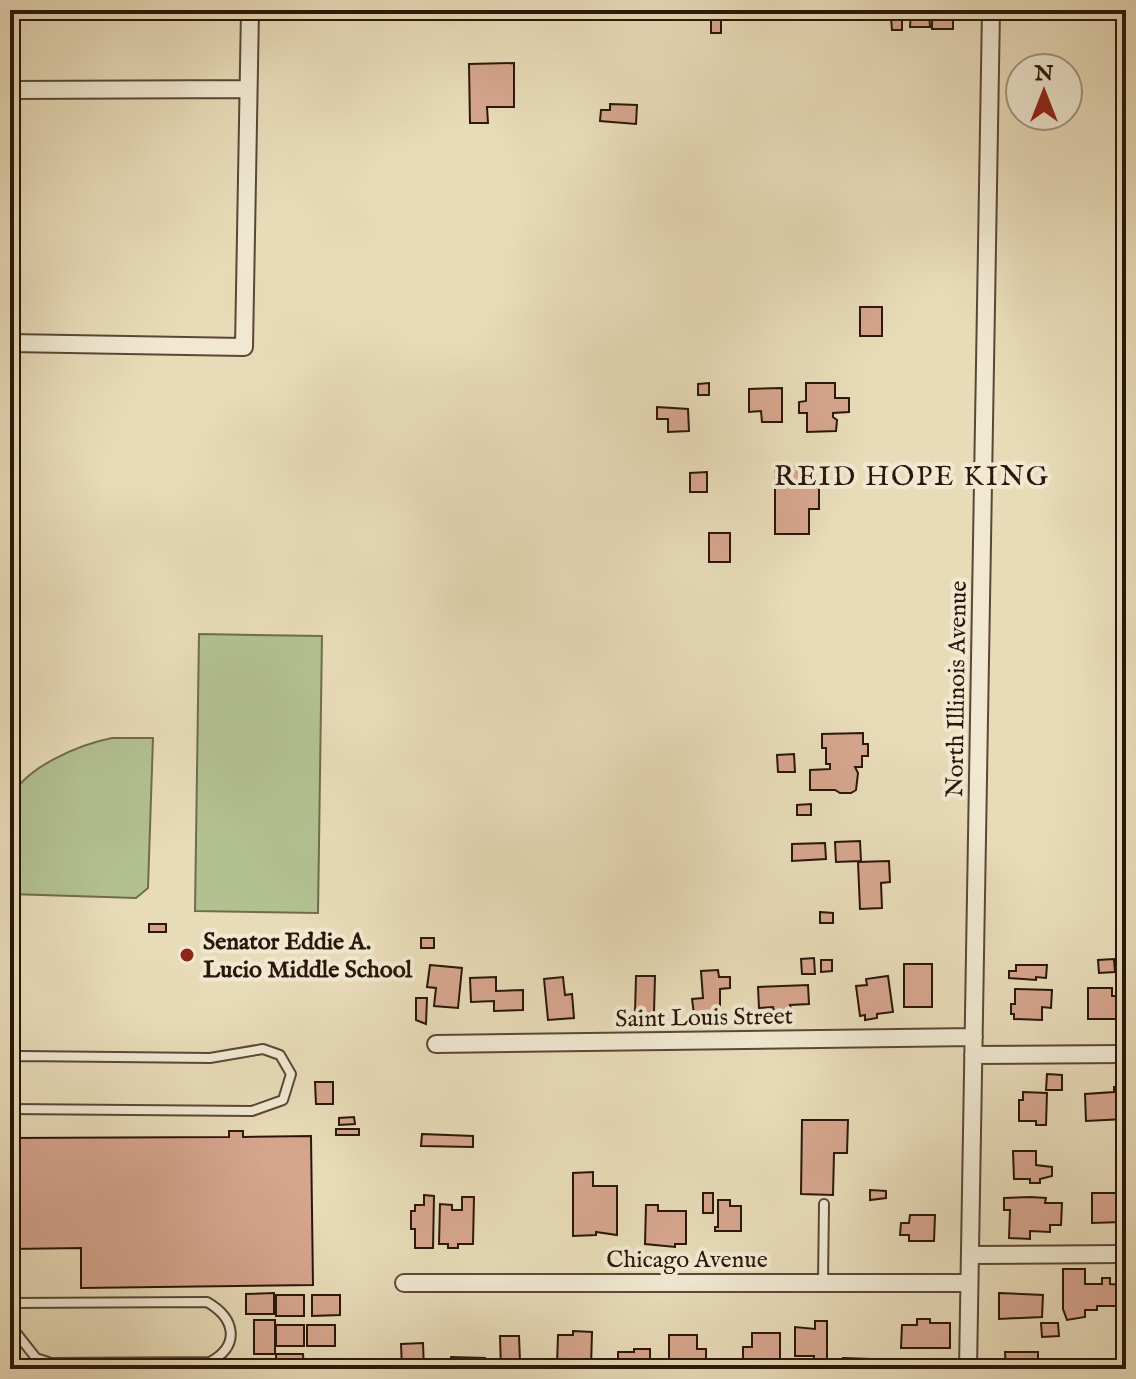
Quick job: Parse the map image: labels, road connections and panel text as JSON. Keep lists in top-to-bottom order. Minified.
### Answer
{"streets":{"street":["North Illinois Avenue","Saint Louis Street","Chicago Avenue"]},"crossings":[["North Illinois Avenue","Saint Louis Street"],["North Illinois Avenue","Chicago Avenue"]],"districts":["REID HOPE KING"],"places":["Senator Eddie A. Lucio Middle School"],"north":"top"}
